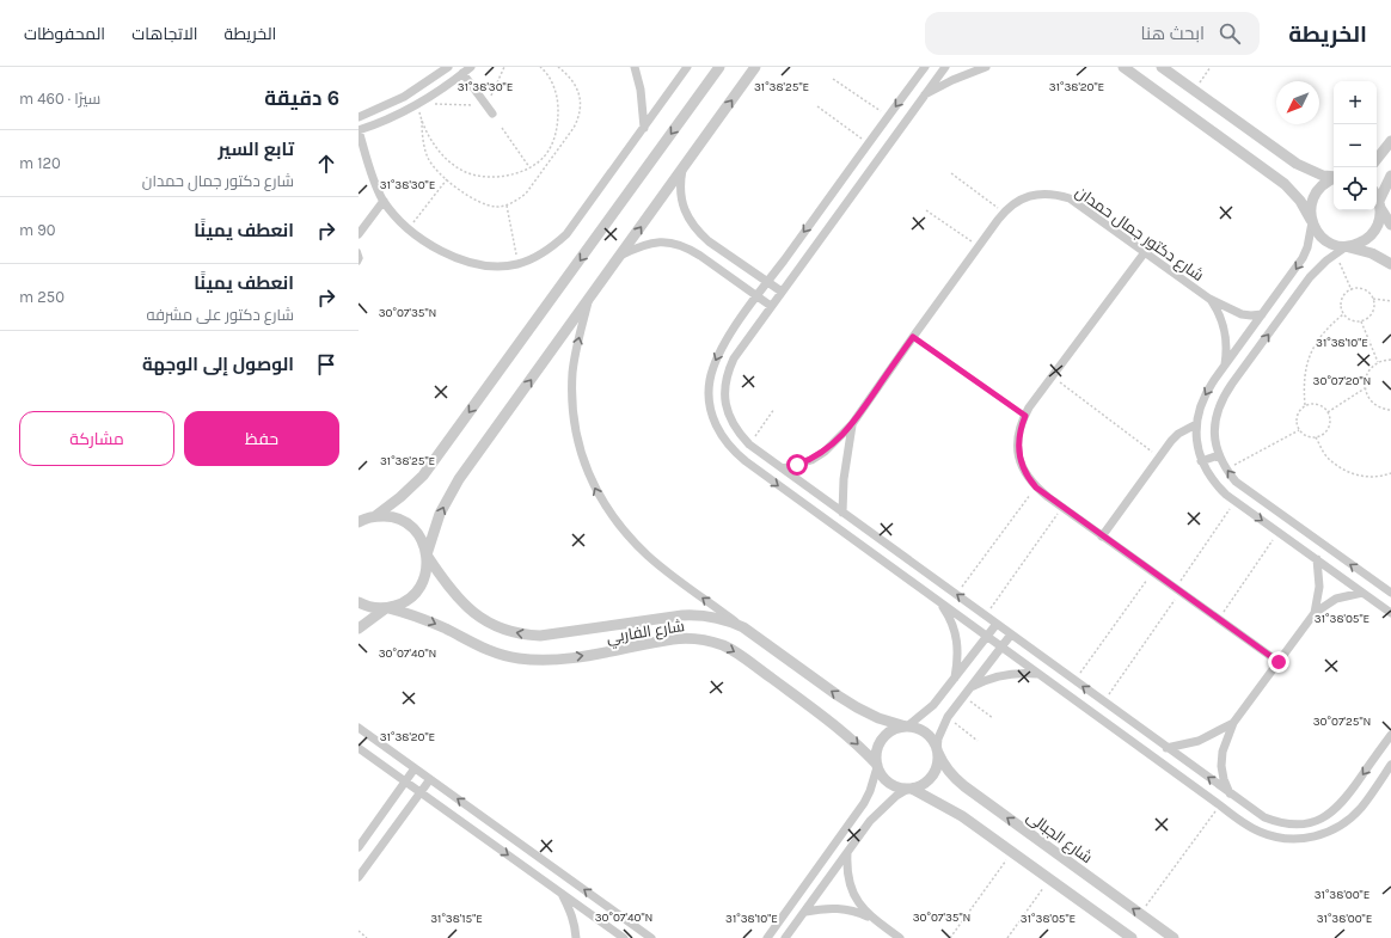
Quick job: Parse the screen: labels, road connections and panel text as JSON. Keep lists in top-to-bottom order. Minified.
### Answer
{"streets":{"street":["شارع دكتور جمال حمدان","شارع الفاربي","شارع الجبالى"]},"crossings":[["شارع الفاربي","شارع الجبالى"]],"north":"bottom left","page":{"header":"الخريطة","search":"ابحث هنا","nav":["الخريطة","الاتجاهات","المحفوظات"],"heading":["6 دقيقة","سيرًا · 460 m"],"map_buttons":["+","−"],"list":[["تابع السير","شارع دكتور جمال حمدان","120 m"],["انعطف يمينًا","90 m"],["انعطف يمينًا","شارع دكتور على مشرفه","250 m"],"الوصول إلى الوجهة"],"buttons":["حفظ","مشاركة"]},"coordinates":["31°38'30\"E","31°38'25\"E","31°38'20\"E","30°07'35\"N","31°38'10\"E","30°07'20\"N","31°38'05\"E","30°07'40\"N","30°07'25\"N","31°38'00\"E","31°38'15\"E"]}
